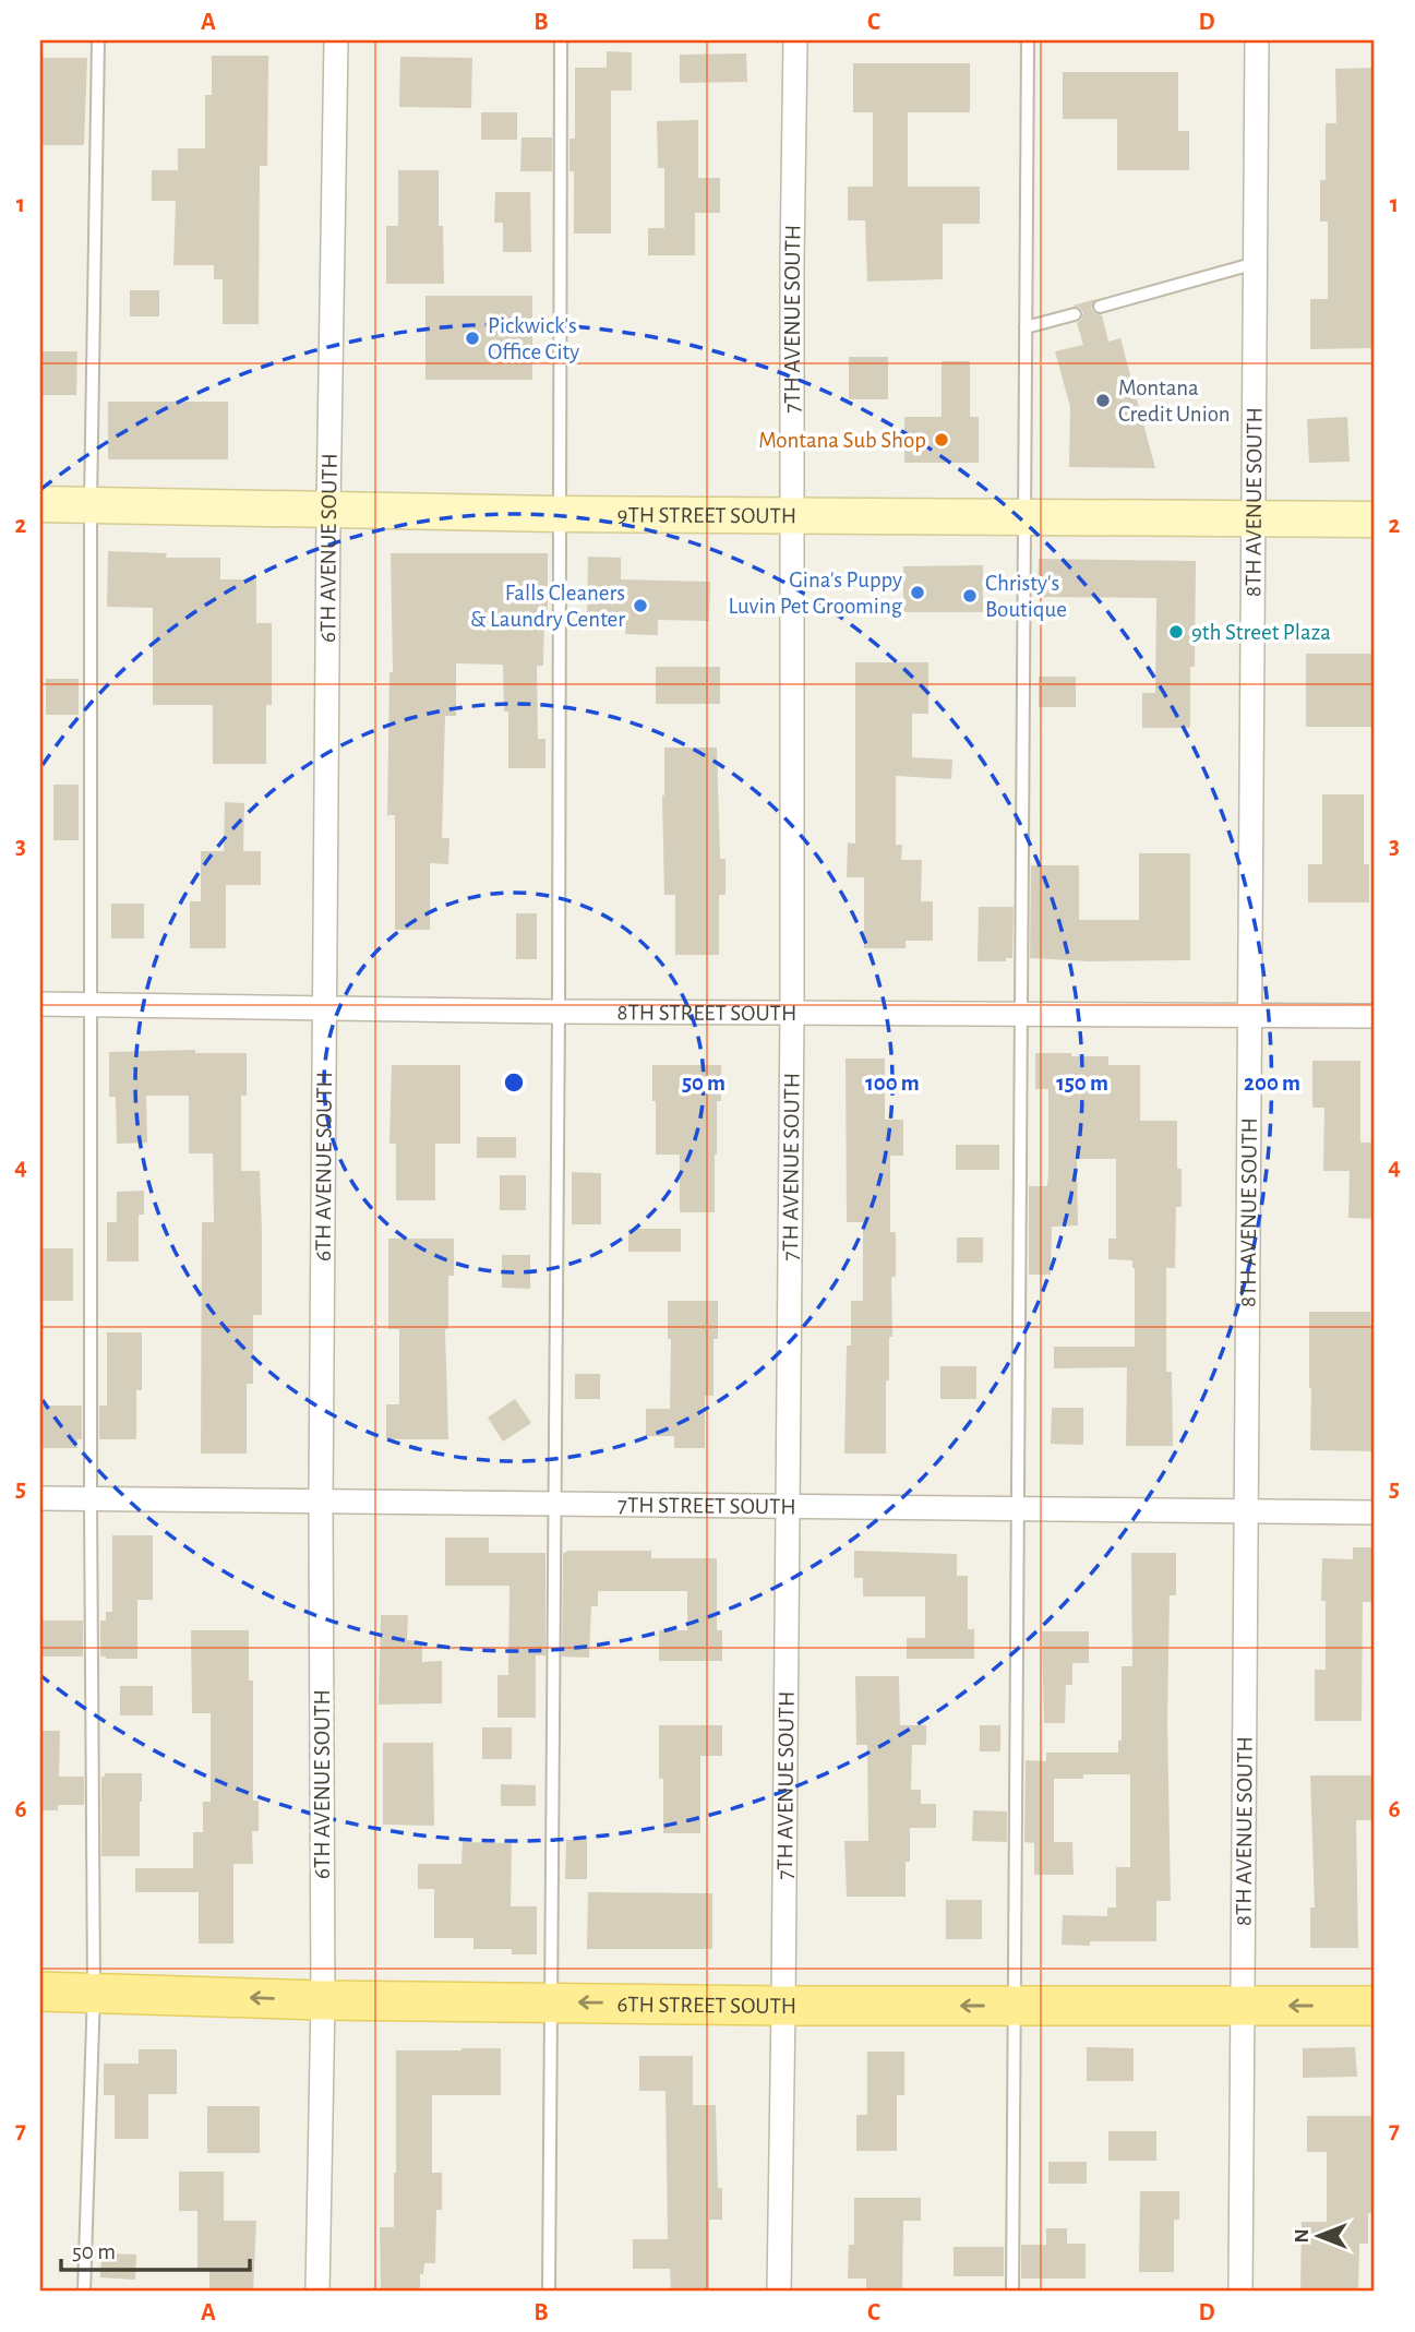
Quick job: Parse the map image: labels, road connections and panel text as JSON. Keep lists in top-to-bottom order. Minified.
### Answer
{"streets":{"main road":["9TH STREET SOUTH","6TH STREET SOUTH"],"street":["7TH AVENUE SOUTH","8TH AVENUE SOUTH","6TH AVENUE SOUTH","8TH STREET SOUTH","7TH STREET SOUTH"]},"crossings":[["7TH AVENUE SOUTH","9TH STREET SOUTH"],["7TH AVENUE SOUTH","8TH STREET SOUTH"],["7TH AVENUE SOUTH","7TH STREET SOUTH"],["7TH AVENUE SOUTH","6TH STREET SOUTH"],["8TH AVENUE SOUTH","9TH STREET SOUTH"],["8TH AVENUE SOUTH","8TH STREET SOUTH"],["8TH AVENUE SOUTH","7TH STREET SOUTH"],["8TH AVENUE SOUTH","6TH STREET SOUTH"],["9TH STREET SOUTH","6TH AVENUE SOUTH"],["6TH AVENUE SOUTH","8TH STREET SOUTH"],["6TH AVENUE SOUTH","7TH STREET SOUTH"],["6TH AVENUE SOUTH","6TH STREET SOUTH"]],"one_way":["6TH STREET SOUTH"],"places":["Pickwick's Office City","Montana Credit Union","Montana Sub Shop","Gina's Puppy Luvin Pet Grooming","Christy's Boutique","Falls Cleaners & Laundry Center","9th Street Plaza"],"scale_bar":"50 m","north":"left","grid":{"columns":["A","B","C","D"],"rows":["1","2","3","4","5","6","7"]},"rings":["50 m","100 m","150 m","200 m"]}
